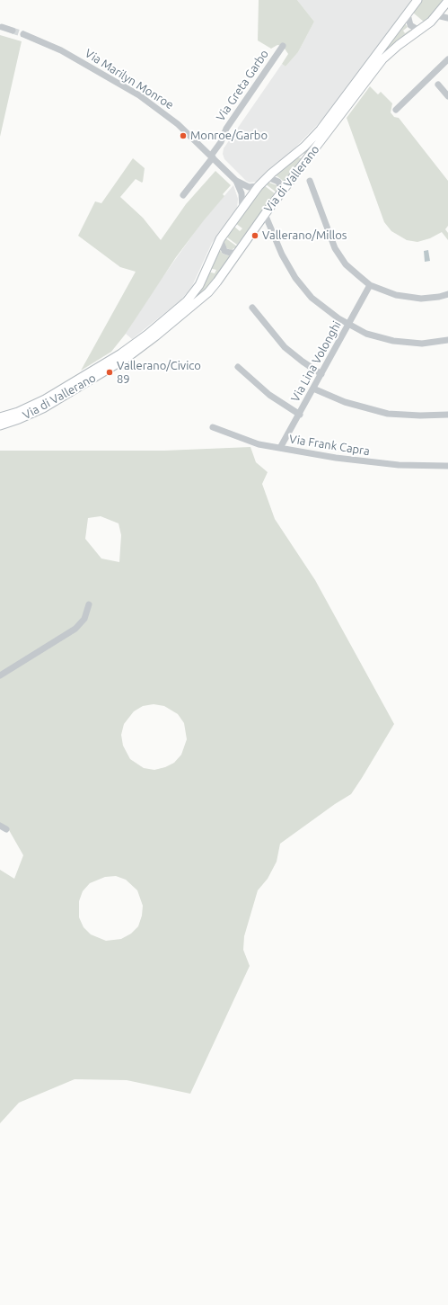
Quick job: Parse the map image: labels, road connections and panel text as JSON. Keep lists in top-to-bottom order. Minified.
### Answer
{"streets":{"street":["Via Marilyn Monroe","Via Greta Garbo","Via di Vallerano","Via Lina Volonghi","Via Frank Capra"]},"crossings":[["Via Marilyn Monroe","Via Greta Garbo"],["Via Marilyn Monroe","Via di Vallerano"],["Via Lina Volonghi","Via Frank Capra"]],"places":["Monroe/Garbo","Vallerano/Millos","Vallerano/Civico 89"]}
